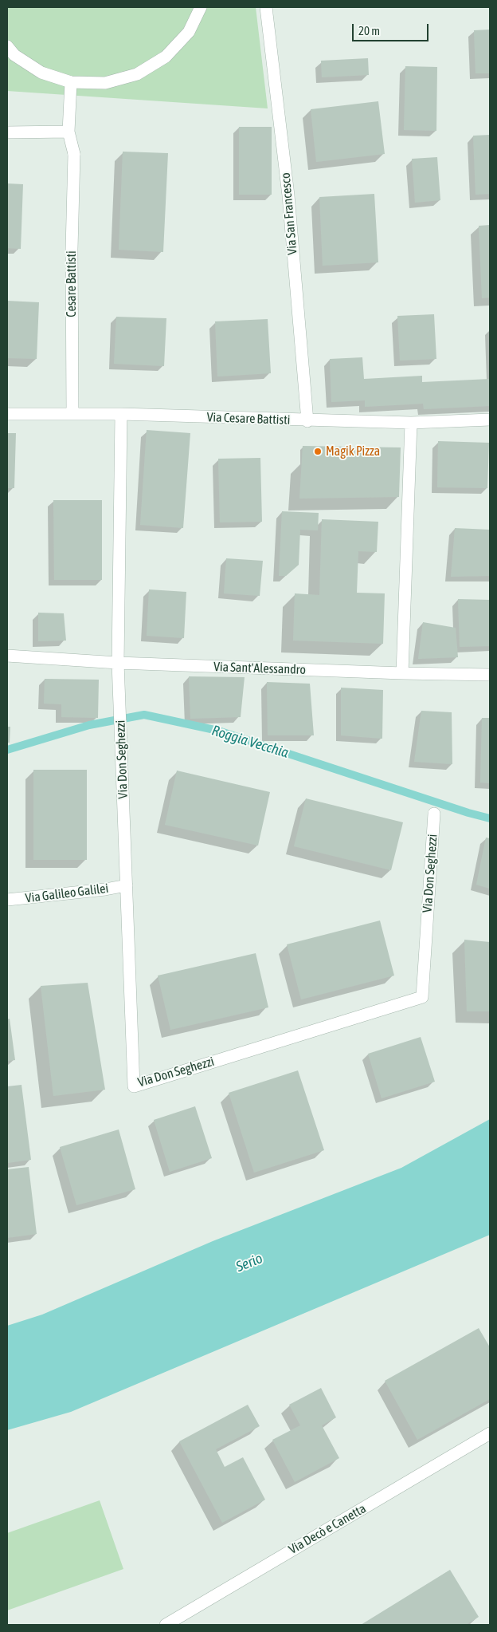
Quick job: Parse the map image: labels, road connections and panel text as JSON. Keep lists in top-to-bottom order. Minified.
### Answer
{"streets":{"street":["Via San Francesco","Cesare Battisti","Via Cesare Battisti","Via Sant'Alessandro","Via Don Seghezzi","Via Galileo Galilei","Via Decò e Canetta"]},"crossings":[["Via San Francesco","Via Cesare Battisti"],["Cesare Battisti","Via Cesare Battisti"],["Via Sant'Alessandro","Via Don Seghezzi"],["Via Don Seghezzi","Via Galileo Galilei"]],"water":["Roggia Vecchia","Serio"],"places":["Magik Pizza"],"scale_bar":"20 m"}
